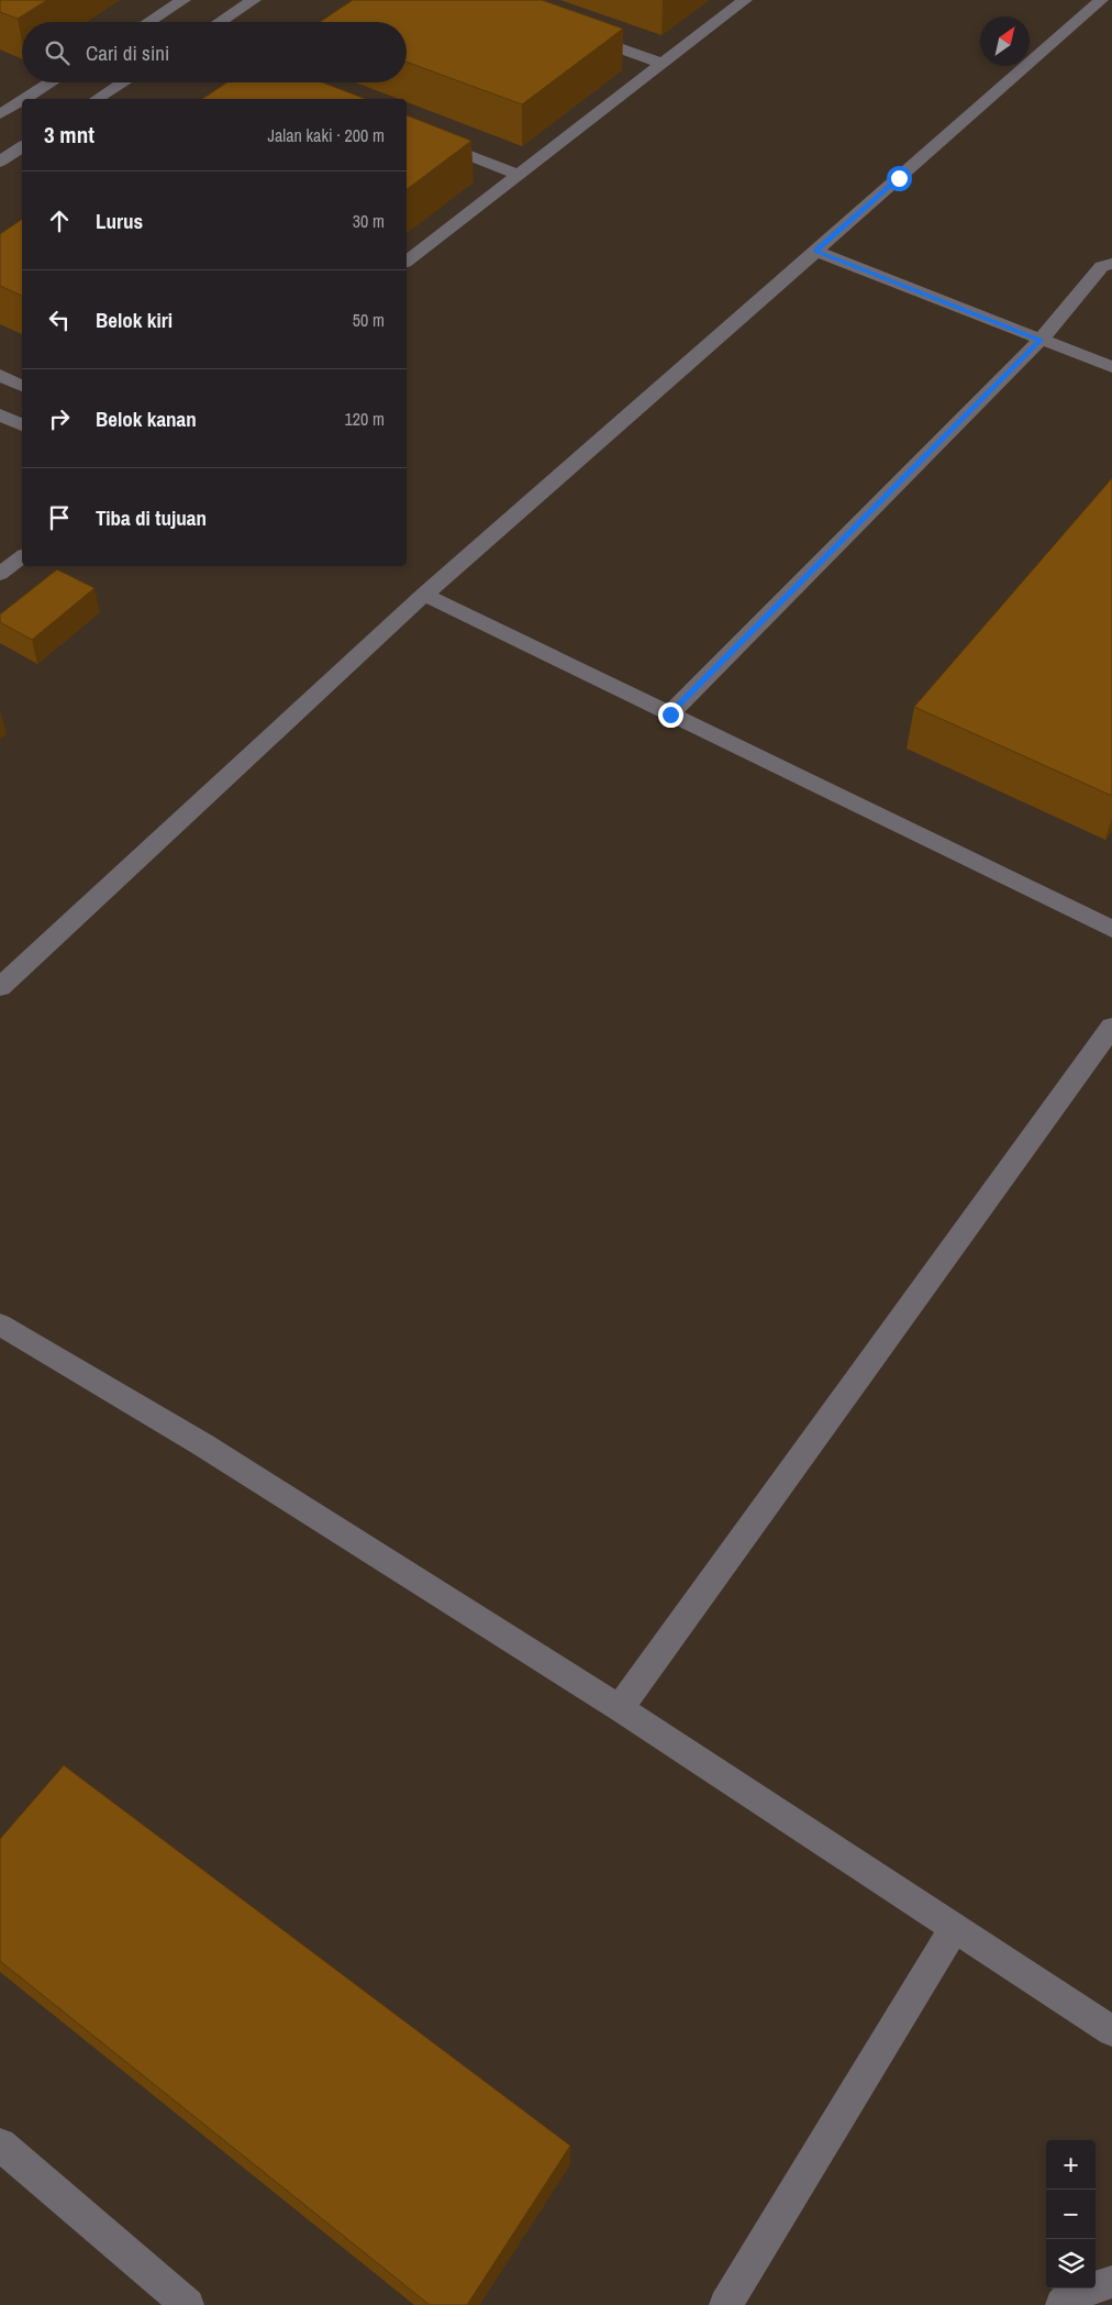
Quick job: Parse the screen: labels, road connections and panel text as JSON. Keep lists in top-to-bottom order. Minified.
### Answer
{"north":"top right","page":{"search":"Cari di sini","heading":["3 mnt","Jalan kaki · 200 m"],"list":[["Lurus","30 m"],["Belok kiri","50 m"],["Belok kanan","120 m"],"Tiba di tujuan"],"map_buttons":["+","−"]}}
